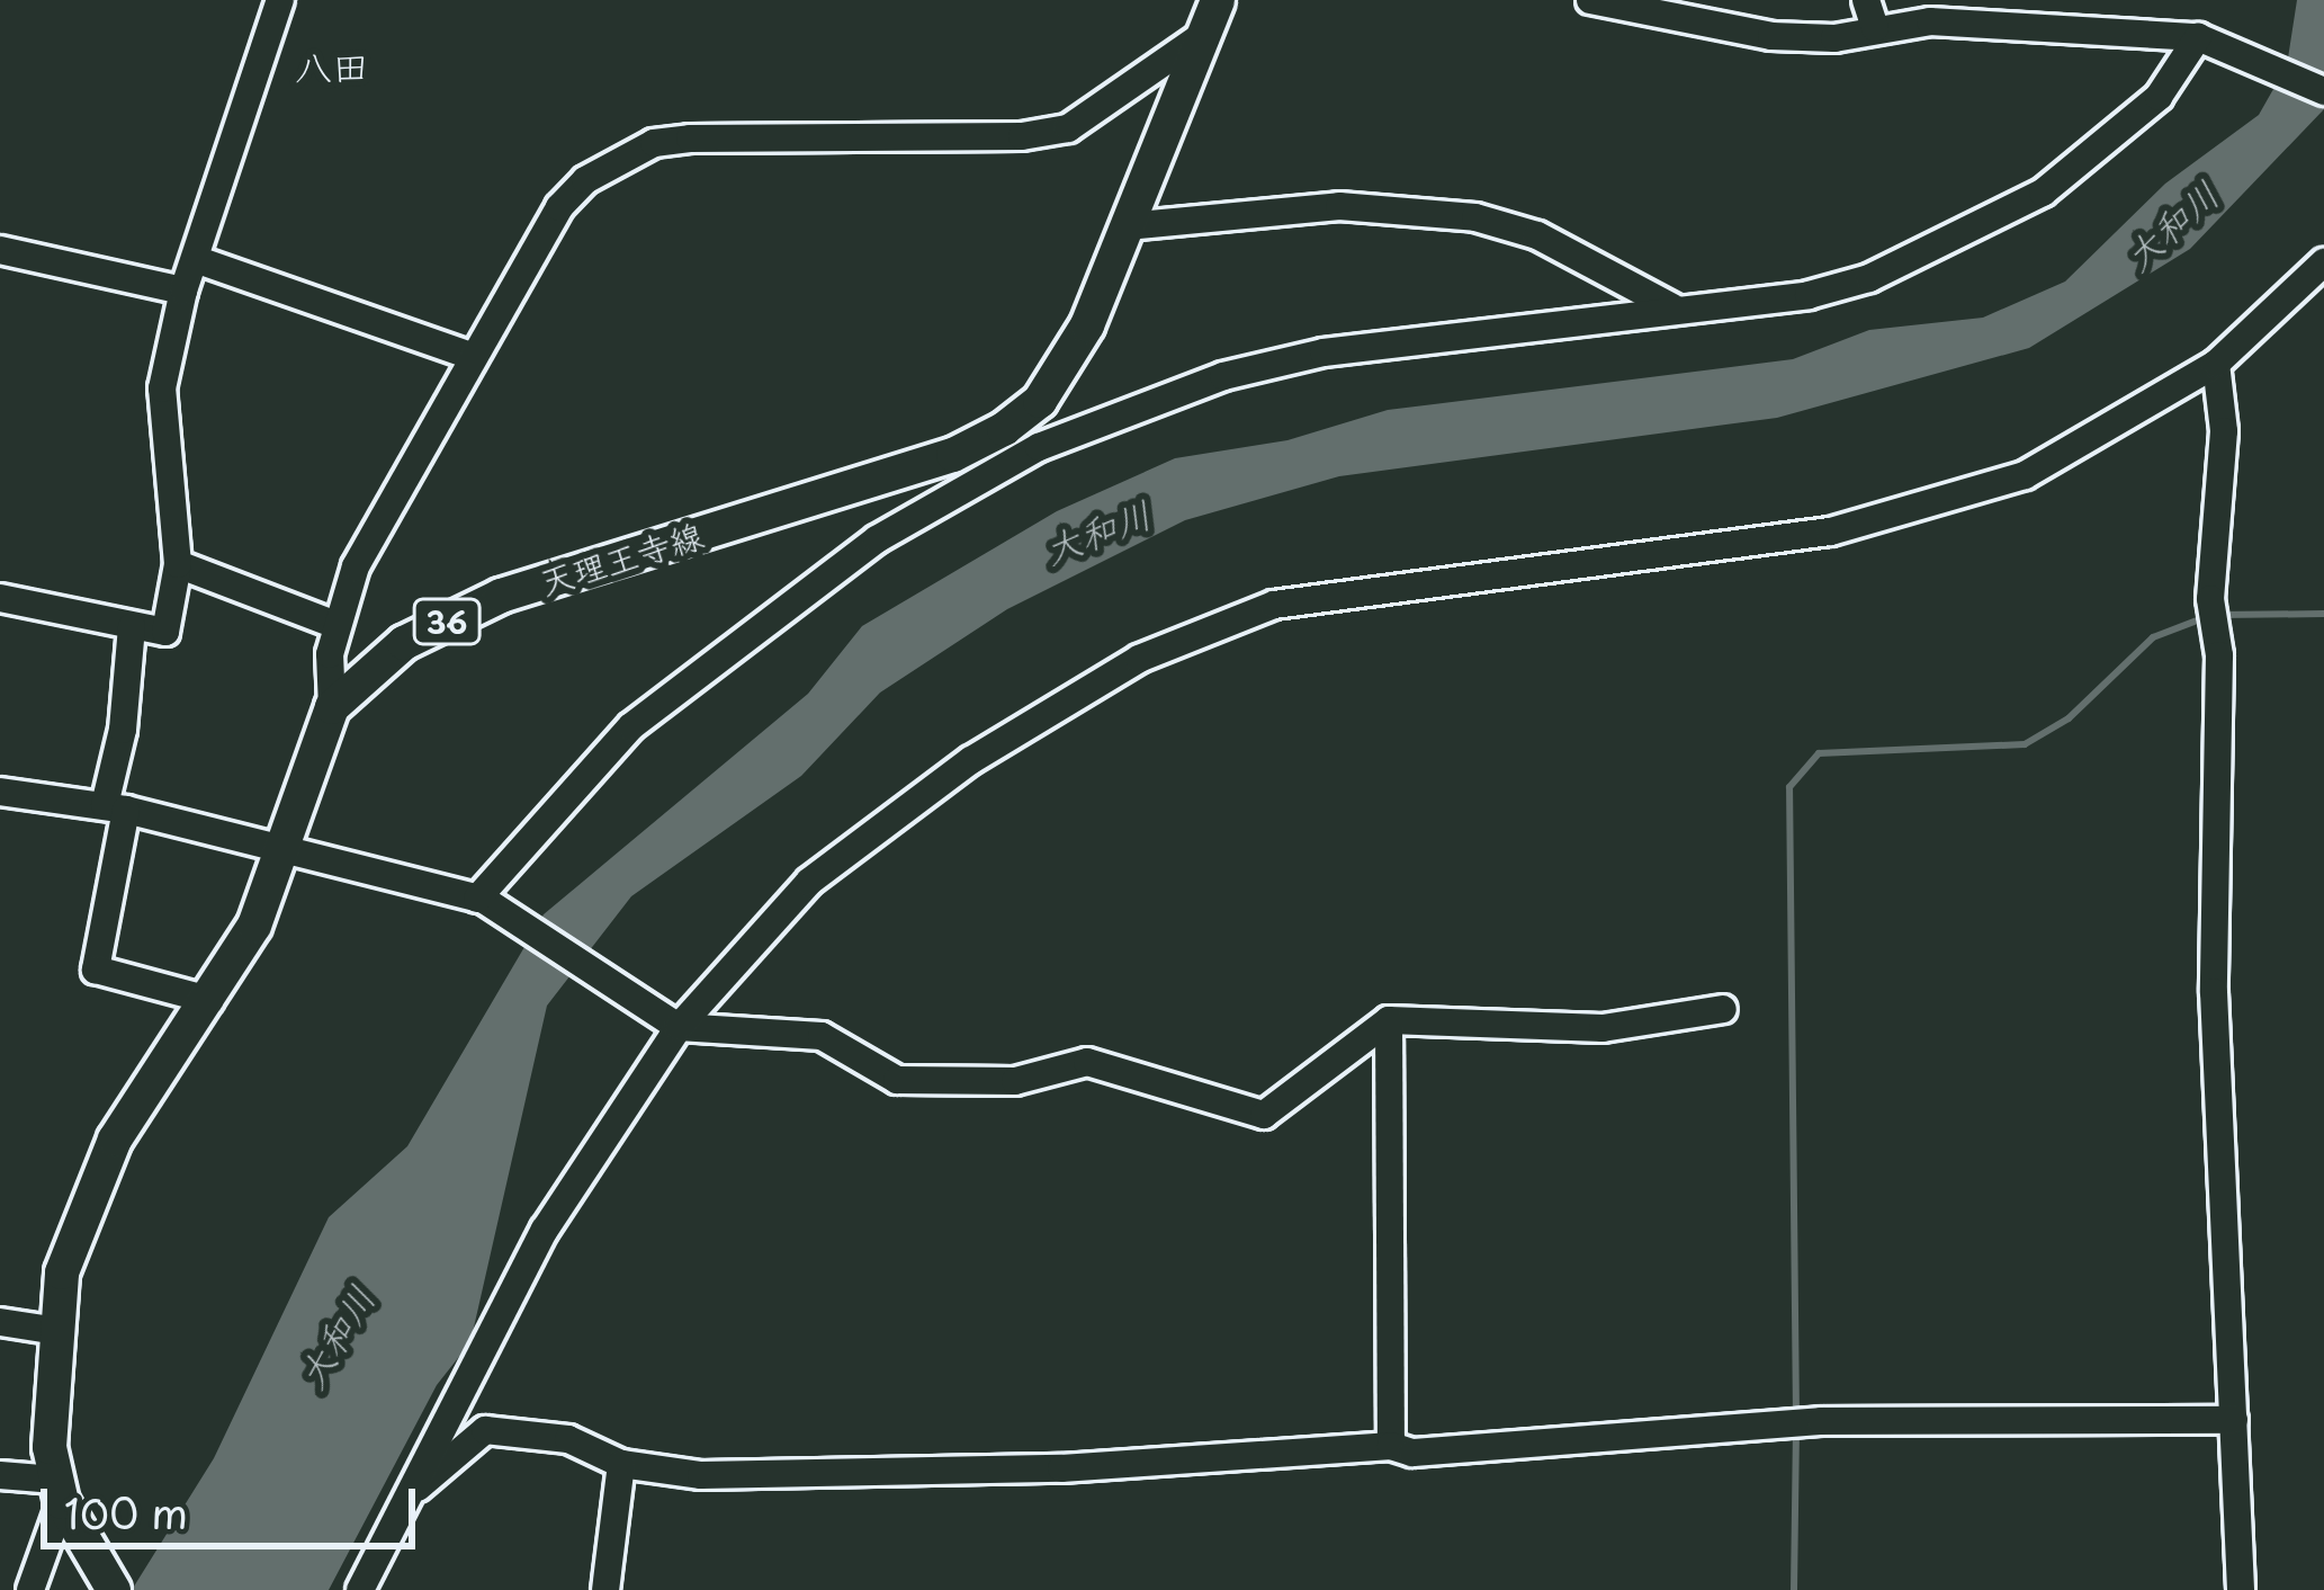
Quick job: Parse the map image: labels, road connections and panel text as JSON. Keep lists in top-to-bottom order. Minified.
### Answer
{"streets":{"main road":["天理王寺線","36"]},"districts":["八田"],"water":["大和川"],"scale_bar":"100 m"}
